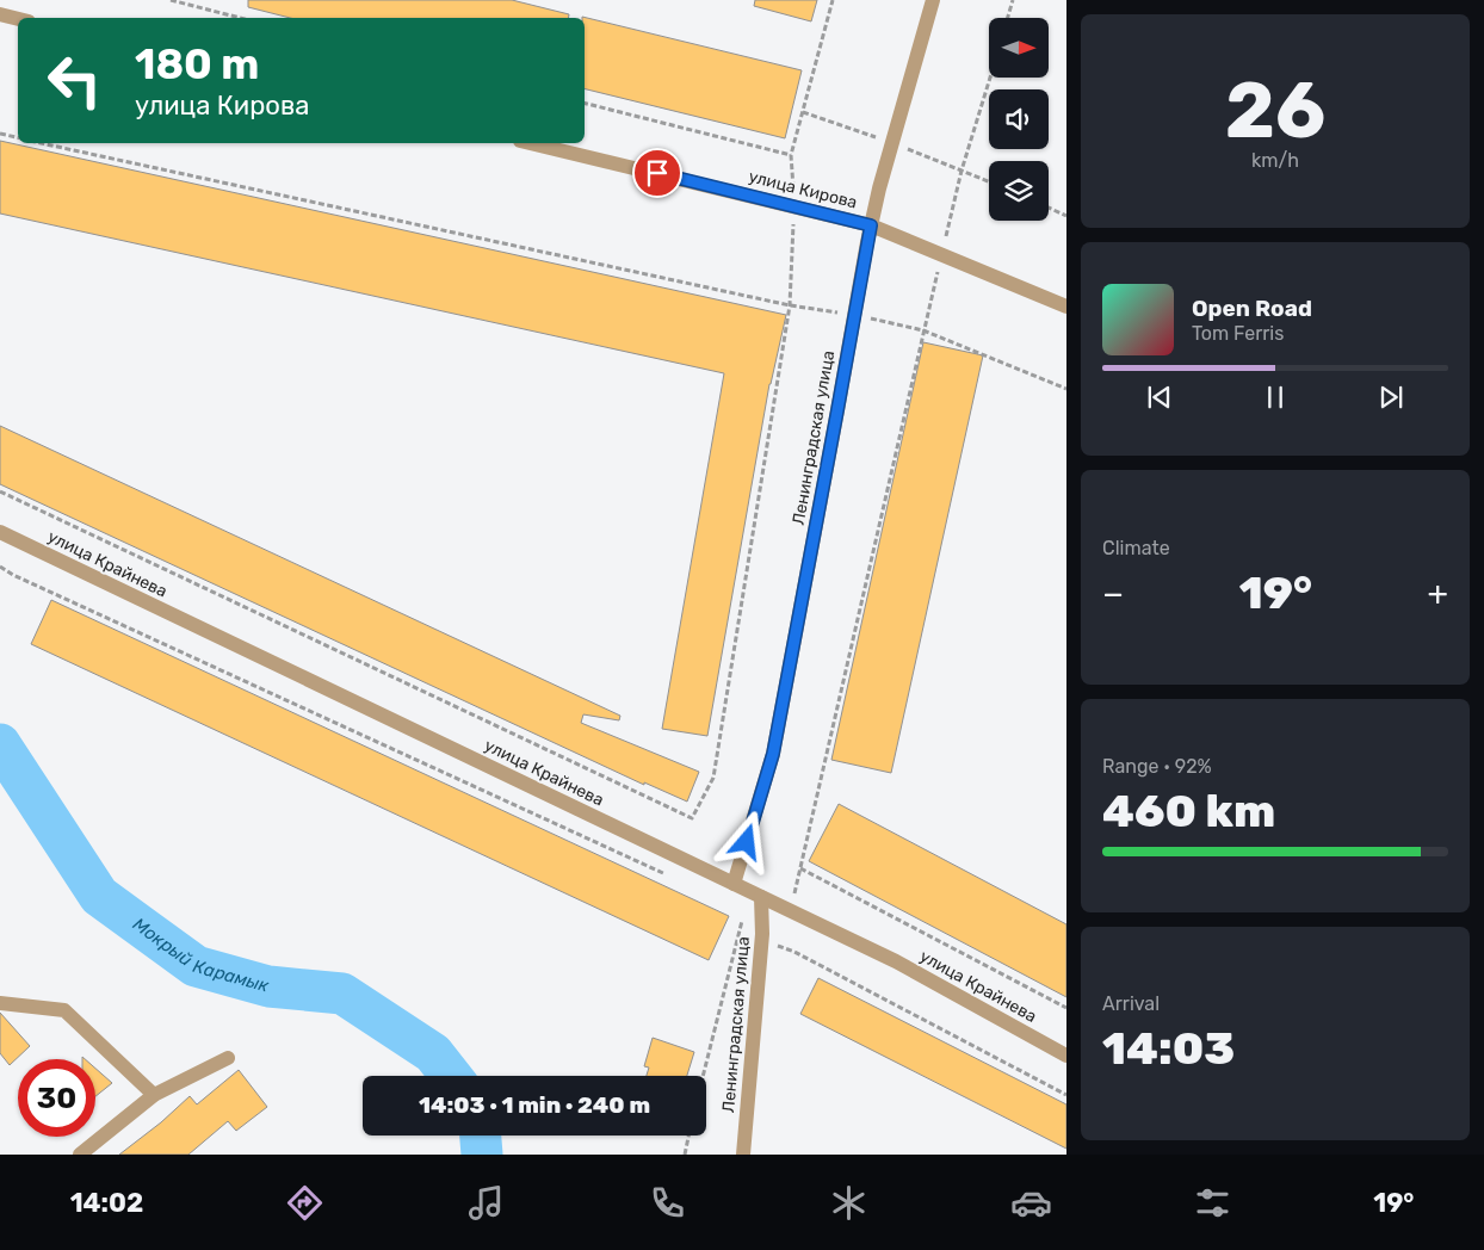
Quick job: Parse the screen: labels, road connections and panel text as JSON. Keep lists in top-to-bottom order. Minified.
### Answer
{"streets":{"street":["улица Кирова","Ленинградская улица","улица Крайнева"]},"crossings":[["улица Кирова","Ленинградская улица"],["Ленинградская улица","улица Крайнева"]],"water":["Мокрый Карамык"],"north":"right","page":{"tile":[["26","km/h"],"Climate",["Range · 92%","460 km"],["Arrival","14:03"]],"turn":["180 m","улица Кирова"],"song":["Open Road","Tom Ferris"],"heat":["−","19°","+"],"limit":"30","trip":"14:03 · 1 min · 240 m","tabs":["14:02","19°"]}}
